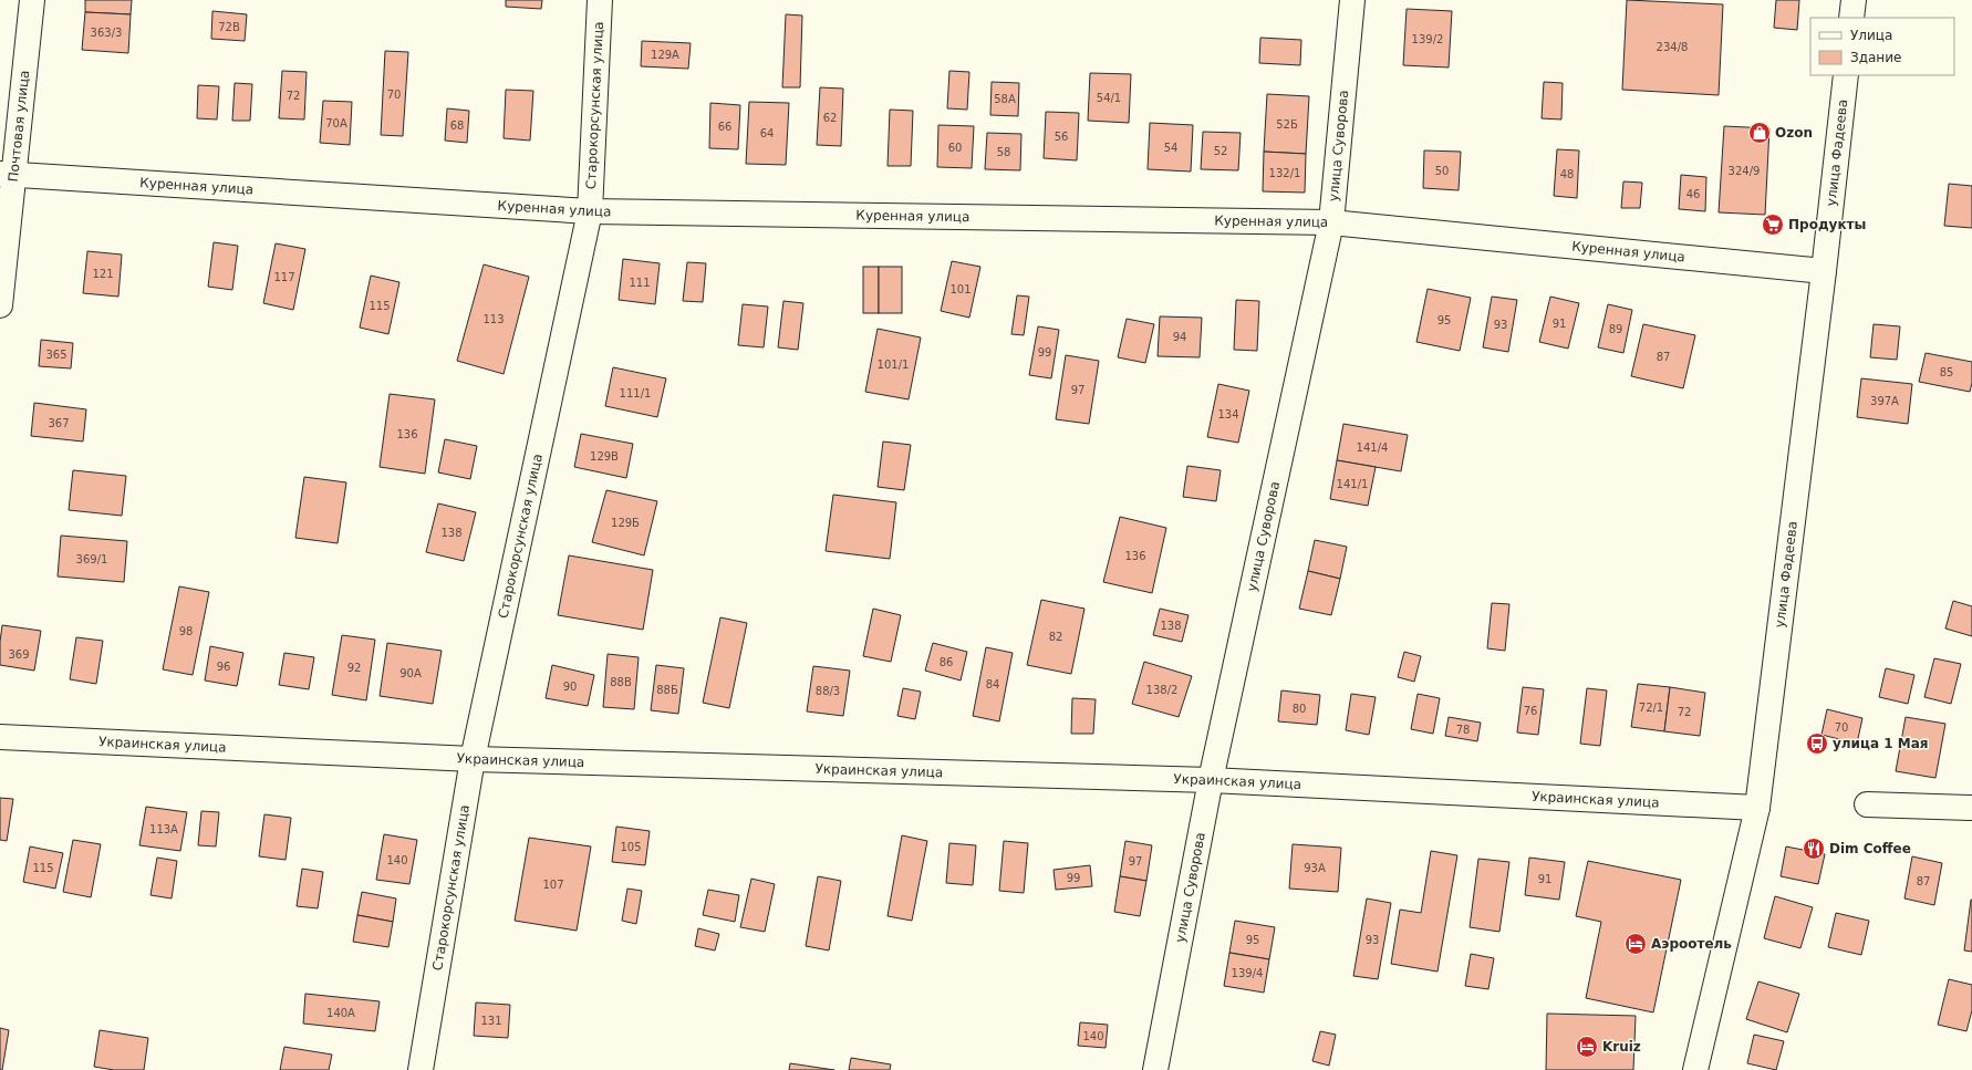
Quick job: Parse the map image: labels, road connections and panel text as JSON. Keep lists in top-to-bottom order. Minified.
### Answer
{"streets":{"street":["Старокорсунская улица","Почтовая улица","улица Суворова","улица Фадеева","Куренная улица","Украинская улица"]},"crossings":[["Старокорсунская улица","Куренная улица"],["Старокорсунская улица","Украинская улица"],["Почтовая улица","Куренная улица"],["улица Суворова","Куренная улица"],["улица Суворова","Украинская улица"],["улица Фадеева","Куренная улица"],["улица Фадеева","Украинская улица"]],"places":{"shop":["Ozon"],"supermarket":["Продукты"],"bus stop":["улица 1 Мая"],"restaurant":["Dim Coffee"],"hotel":["Аэроотель","Kruiz"]},"house_numbers":["72В","363/3","139/2","234/8","129А","70","72","54/1","58А","62","70А","52Б","68","66","64","56","60","54","52","58","50","324/9","132/1","48","46","121","117","111","101","115","113","95","91","93","89","94","99","365","87","101/1","85","97","111/1","397А","134","367","136","141/4","129В","141/1","129Б","138","136","369/1","138","98","82","369","86","96","92","90А","88В","84","90","88Б","138/2","88/3","72/1","80","76","72","70","78","113А","105","140","97","115","93А","99","91","87","107","95","93","139/4","140А","131","140"],"legend":["Улица","Здание"]}
